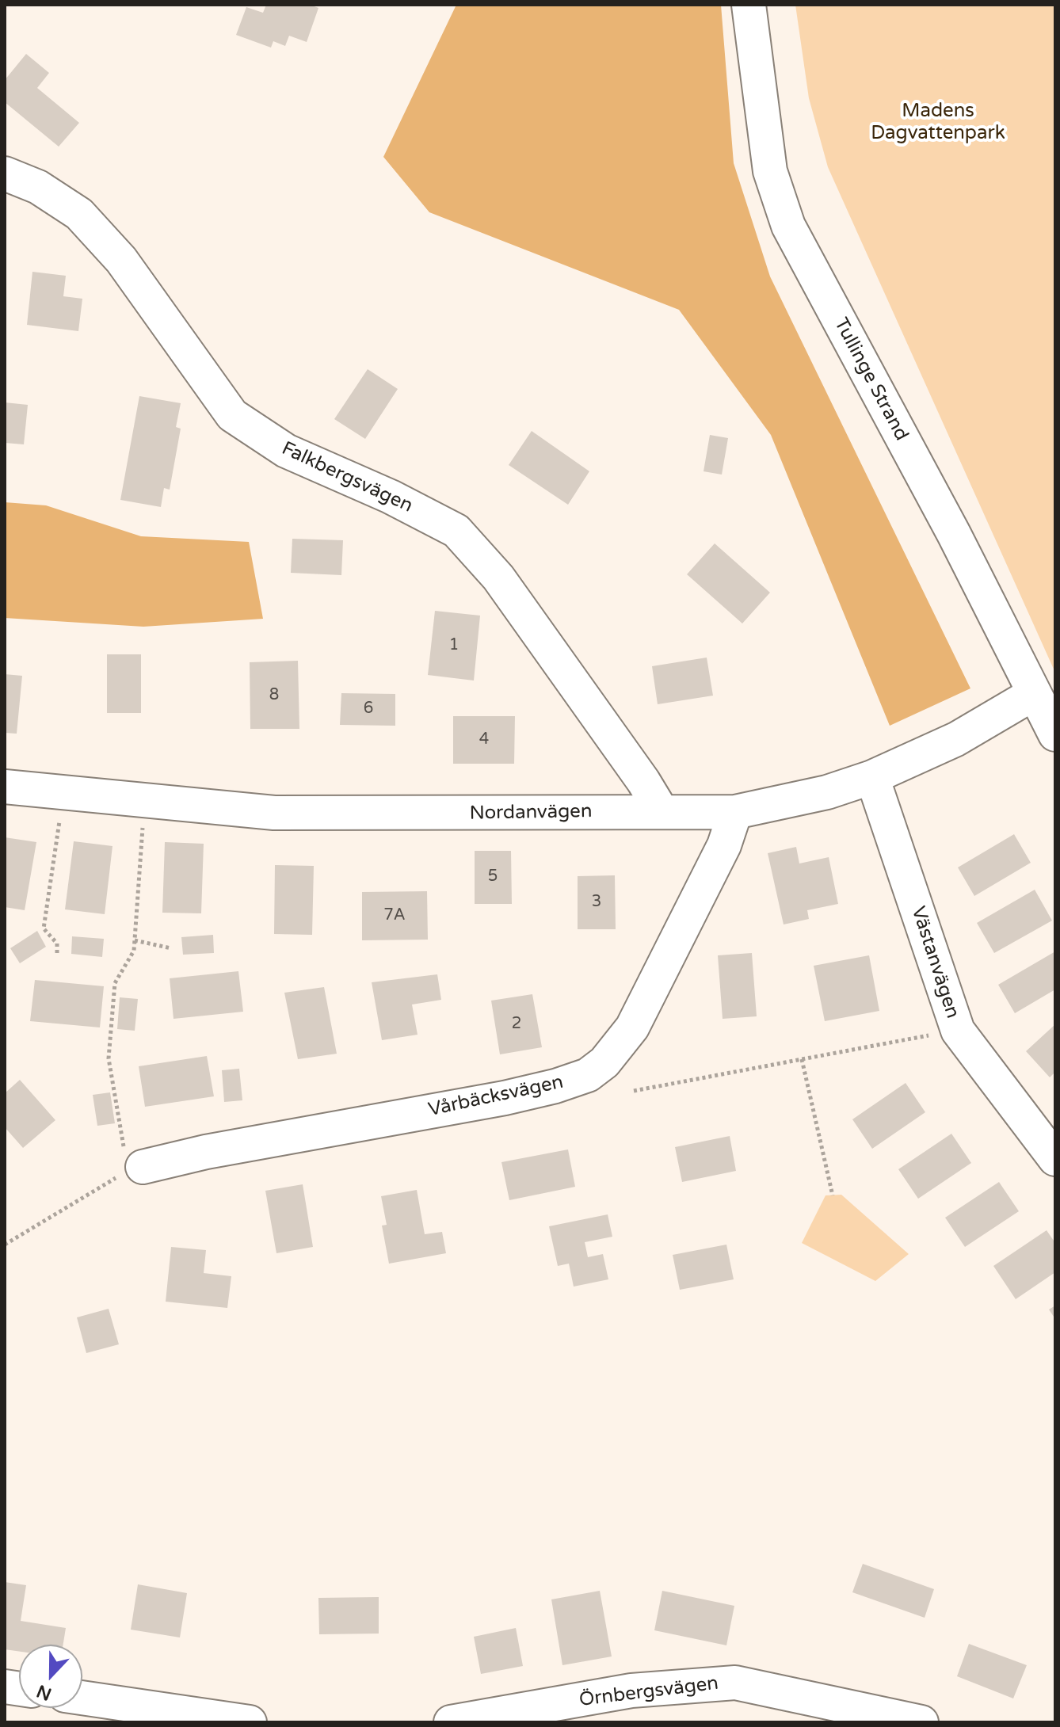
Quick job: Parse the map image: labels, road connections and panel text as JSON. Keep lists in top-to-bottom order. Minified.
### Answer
{"streets":{"street":["Tullinge Strand","Falkbergsvägen","Nordanvägen","Västanvägen","Vårbäcksvägen","Örnbergsvägen"]},"crossings":[["Tullinge Strand","Nordanvägen"],["Falkbergsvägen","Nordanvägen"],["Nordanvägen","Västanvägen"],["Nordanvägen","Vårbäcksvägen"]],"parks":["Madens Dagvattenpark"],"house_numbers":["1","8","6","4","5","3","7A","2"],"north":"bottom"}
